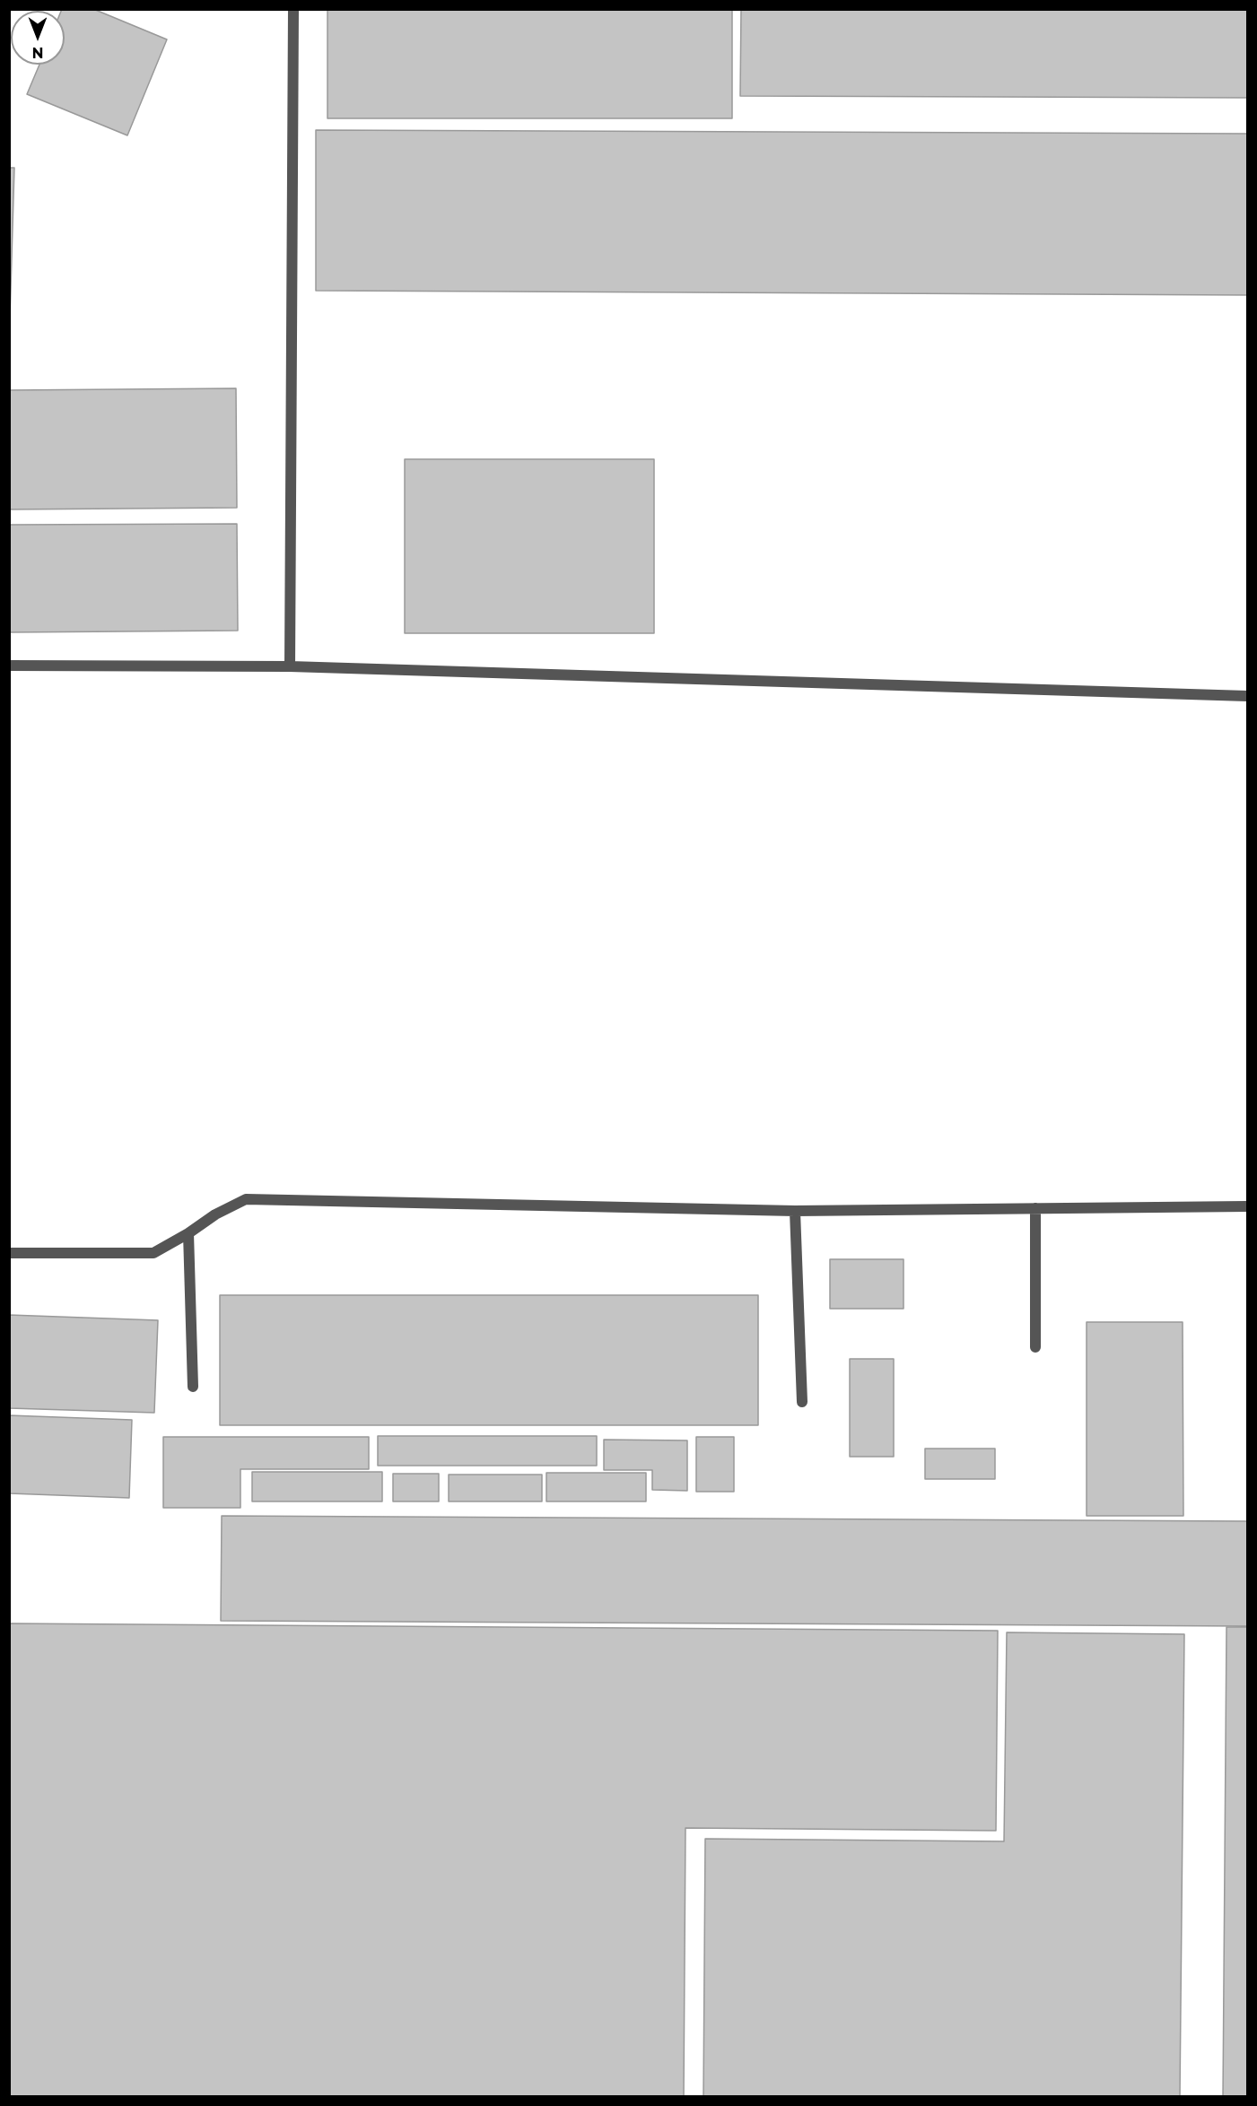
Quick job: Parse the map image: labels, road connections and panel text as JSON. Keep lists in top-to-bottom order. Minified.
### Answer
{"north":"bottom"}
